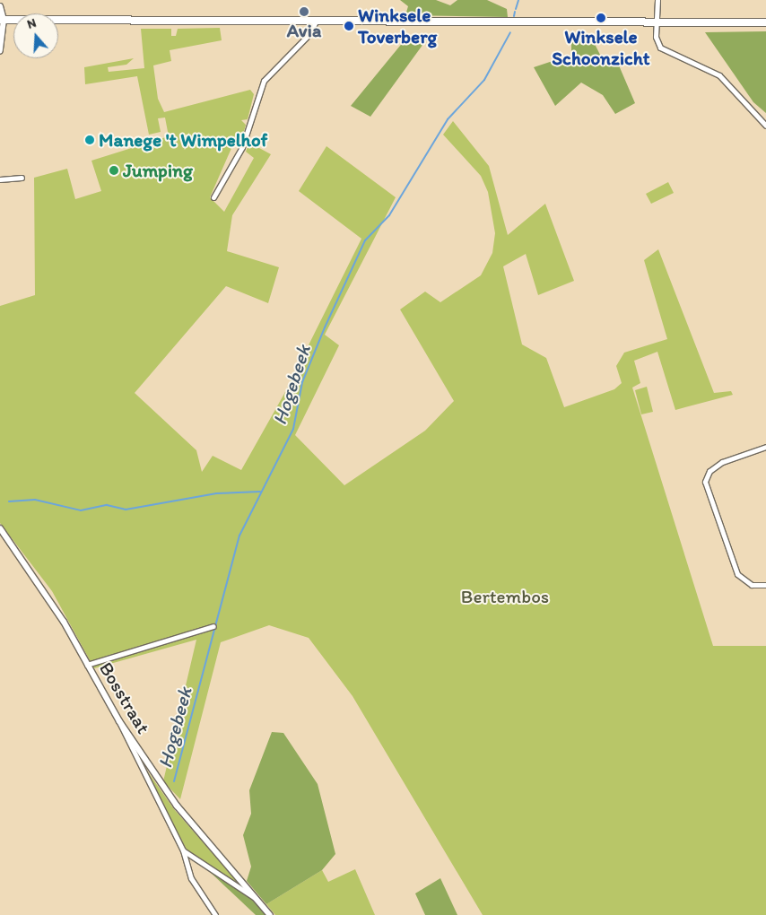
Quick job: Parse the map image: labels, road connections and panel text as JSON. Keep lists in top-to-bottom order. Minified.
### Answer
{"streets":{"street":["Bosstraat"]},"water":["Hogebeek"],"parks":["Bertembos"],"places":["Avia","Winksele Schoonzicht","Winksele Toverberg","Manege 't Wimpelhof","Jumping"],"north":"top"}
